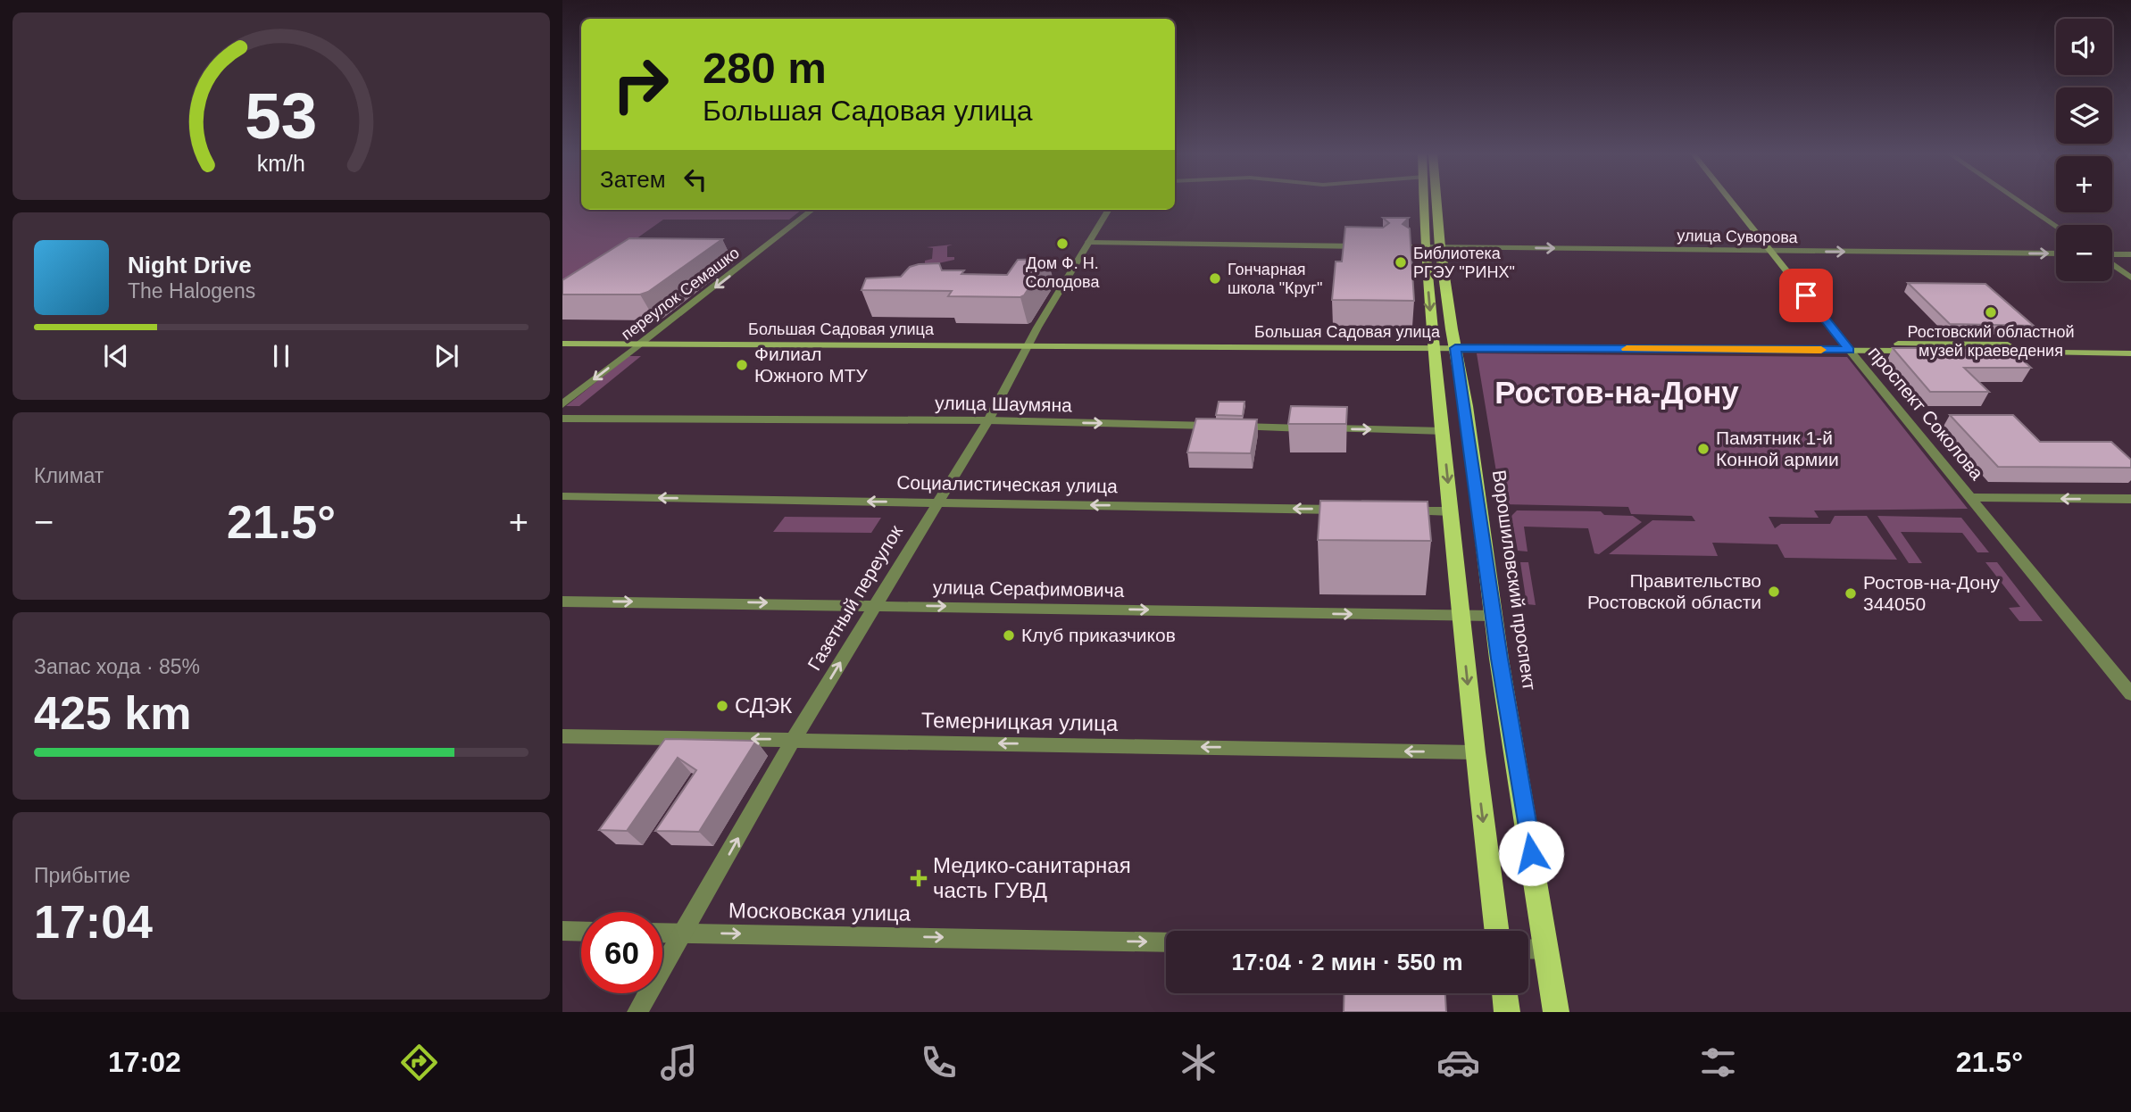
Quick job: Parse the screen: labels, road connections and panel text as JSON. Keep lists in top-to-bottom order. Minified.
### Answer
{"streets":{"main road":["Большая Садовая улица","проспект Соколова","Ворошиловский проспект"],"street":["улица Суворова","переулок Семашко","улица Шаумяна","Социалистическая улица","улица Серафимовича","Газетный переулок","Темерницкая улица","Московская улица"]},"crossings":[["улица Суворова","проспект Соколова"],["улица Суворова","Ворошиловский проспект"],["переулок Семашко","Большая Садовая улица"],["Большая Садовая улица","проспект Соколова"],["Большая Садовая улица","Ворошиловский проспект"],["Большая Садовая улица","Газетный переулок"],["улица Шаумяна","Газетный переулок"],["Социалистическая улица","Газетный переулок"],["Ворошиловский проспект","улица Серафимовича"],["улица Серафимовича","Газетный переулок"],["Газетный переулок","Темерницкая улица"],["Газетный переулок","Московская улица"]],"one_way":["улица Суворова","переулок Семашко","улица Шаумяна","Социалистическая улица","улица Серафимовича","Газетный переулок","Темерницкая улица","Московская улица"],"districts":["Ростов-на-Дону"],"places":{"other":["Дом Ф. Н. Солодова","Библиотека РГЭУ \"РИНХ\"","Гончарная школа \"Круг\"","Ростовский областной музей краеведения","Филиал Южного МТУ","Памятник 1-й Конной армии","Правительство Ростовской области","Ростов-на-Дону 344050","Клуб приказчиков","СДЭК"],"health":["Медико-санитарная часть ГУВД"]},"page":{"map_buttons":["+","−"],"turn":["280 m","Большая Садовая улица"],"then":"Затем","song":["Night Drive","The Halogens"],"tile":["Климат",["Запас хода · 85%","425 km"],["Прибытие","17:04"]],"heat":["−","21.5°","+"],"limit":"60","trip":"17:04 · 2 мин · 550 m","tabs":["17:02","21.5°"],"gauge":["53","km/h"]}}
